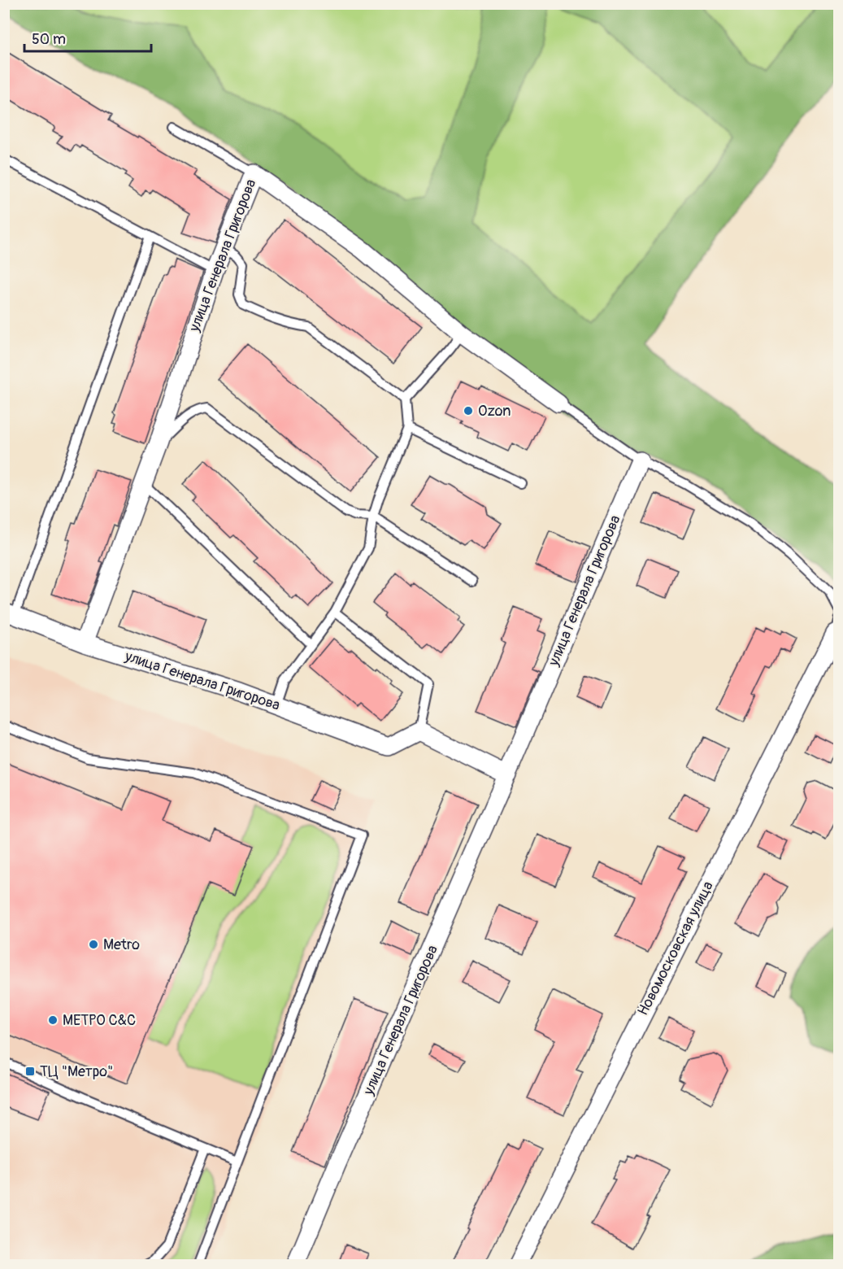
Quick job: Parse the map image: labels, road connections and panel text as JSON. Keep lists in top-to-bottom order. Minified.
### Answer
{"streets":{"street":["улица Генерала Григорова","Новомосковская улица"]},"places":{"other":["Ozon","Metro","МЕТРО С&С"],"transit":["ТЦ \"Метро\""]},"scale_bar":"50 m"}
